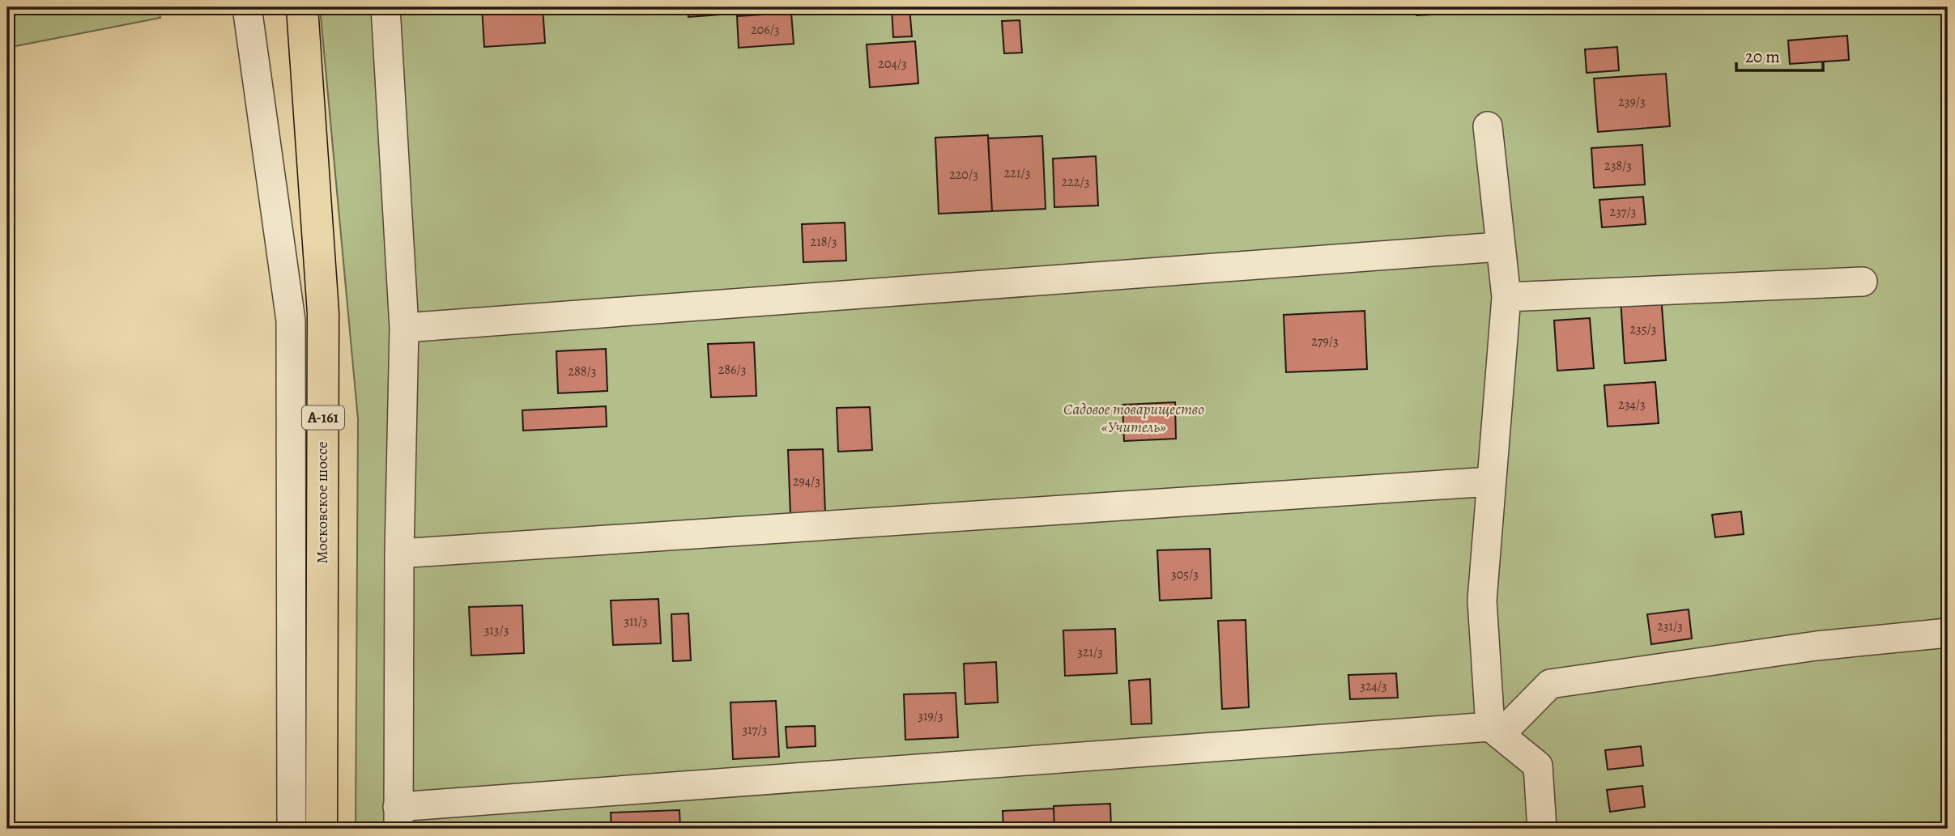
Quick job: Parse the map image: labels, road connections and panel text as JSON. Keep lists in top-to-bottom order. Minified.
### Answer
{"streets":{"highway":["А-161","Московское шоссе"]},"parks":["Садовое товарищество «Учитель»"],"house_numbers":["206/3","204/3","239/3","238/3","221/3","220/3","222/3","237/3","218/3","235/3","279/3","286/3","288/3","234/3","294/3","305/3","311/3","231/3","313/3","321/3","324/3","319/3","317/3"],"scale_bar":"20 m"}
